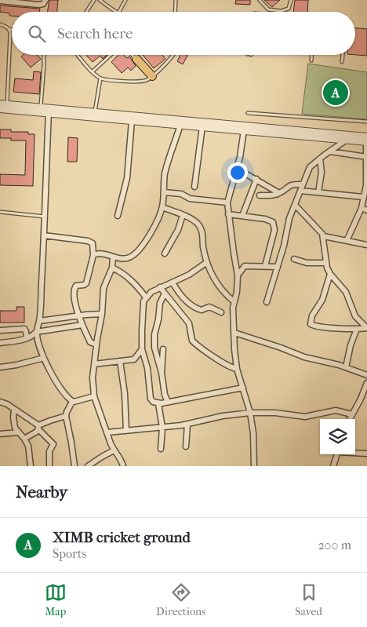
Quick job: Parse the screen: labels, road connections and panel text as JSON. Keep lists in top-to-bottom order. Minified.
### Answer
{"page":{"search":"Search here","pins":"A","heading":"Nearby","list":[{"mark":"A","name":"XIMB cricket ground","note":"Sports","value":"200 m"}],"nav":["Map","Directions","Saved"]}}
